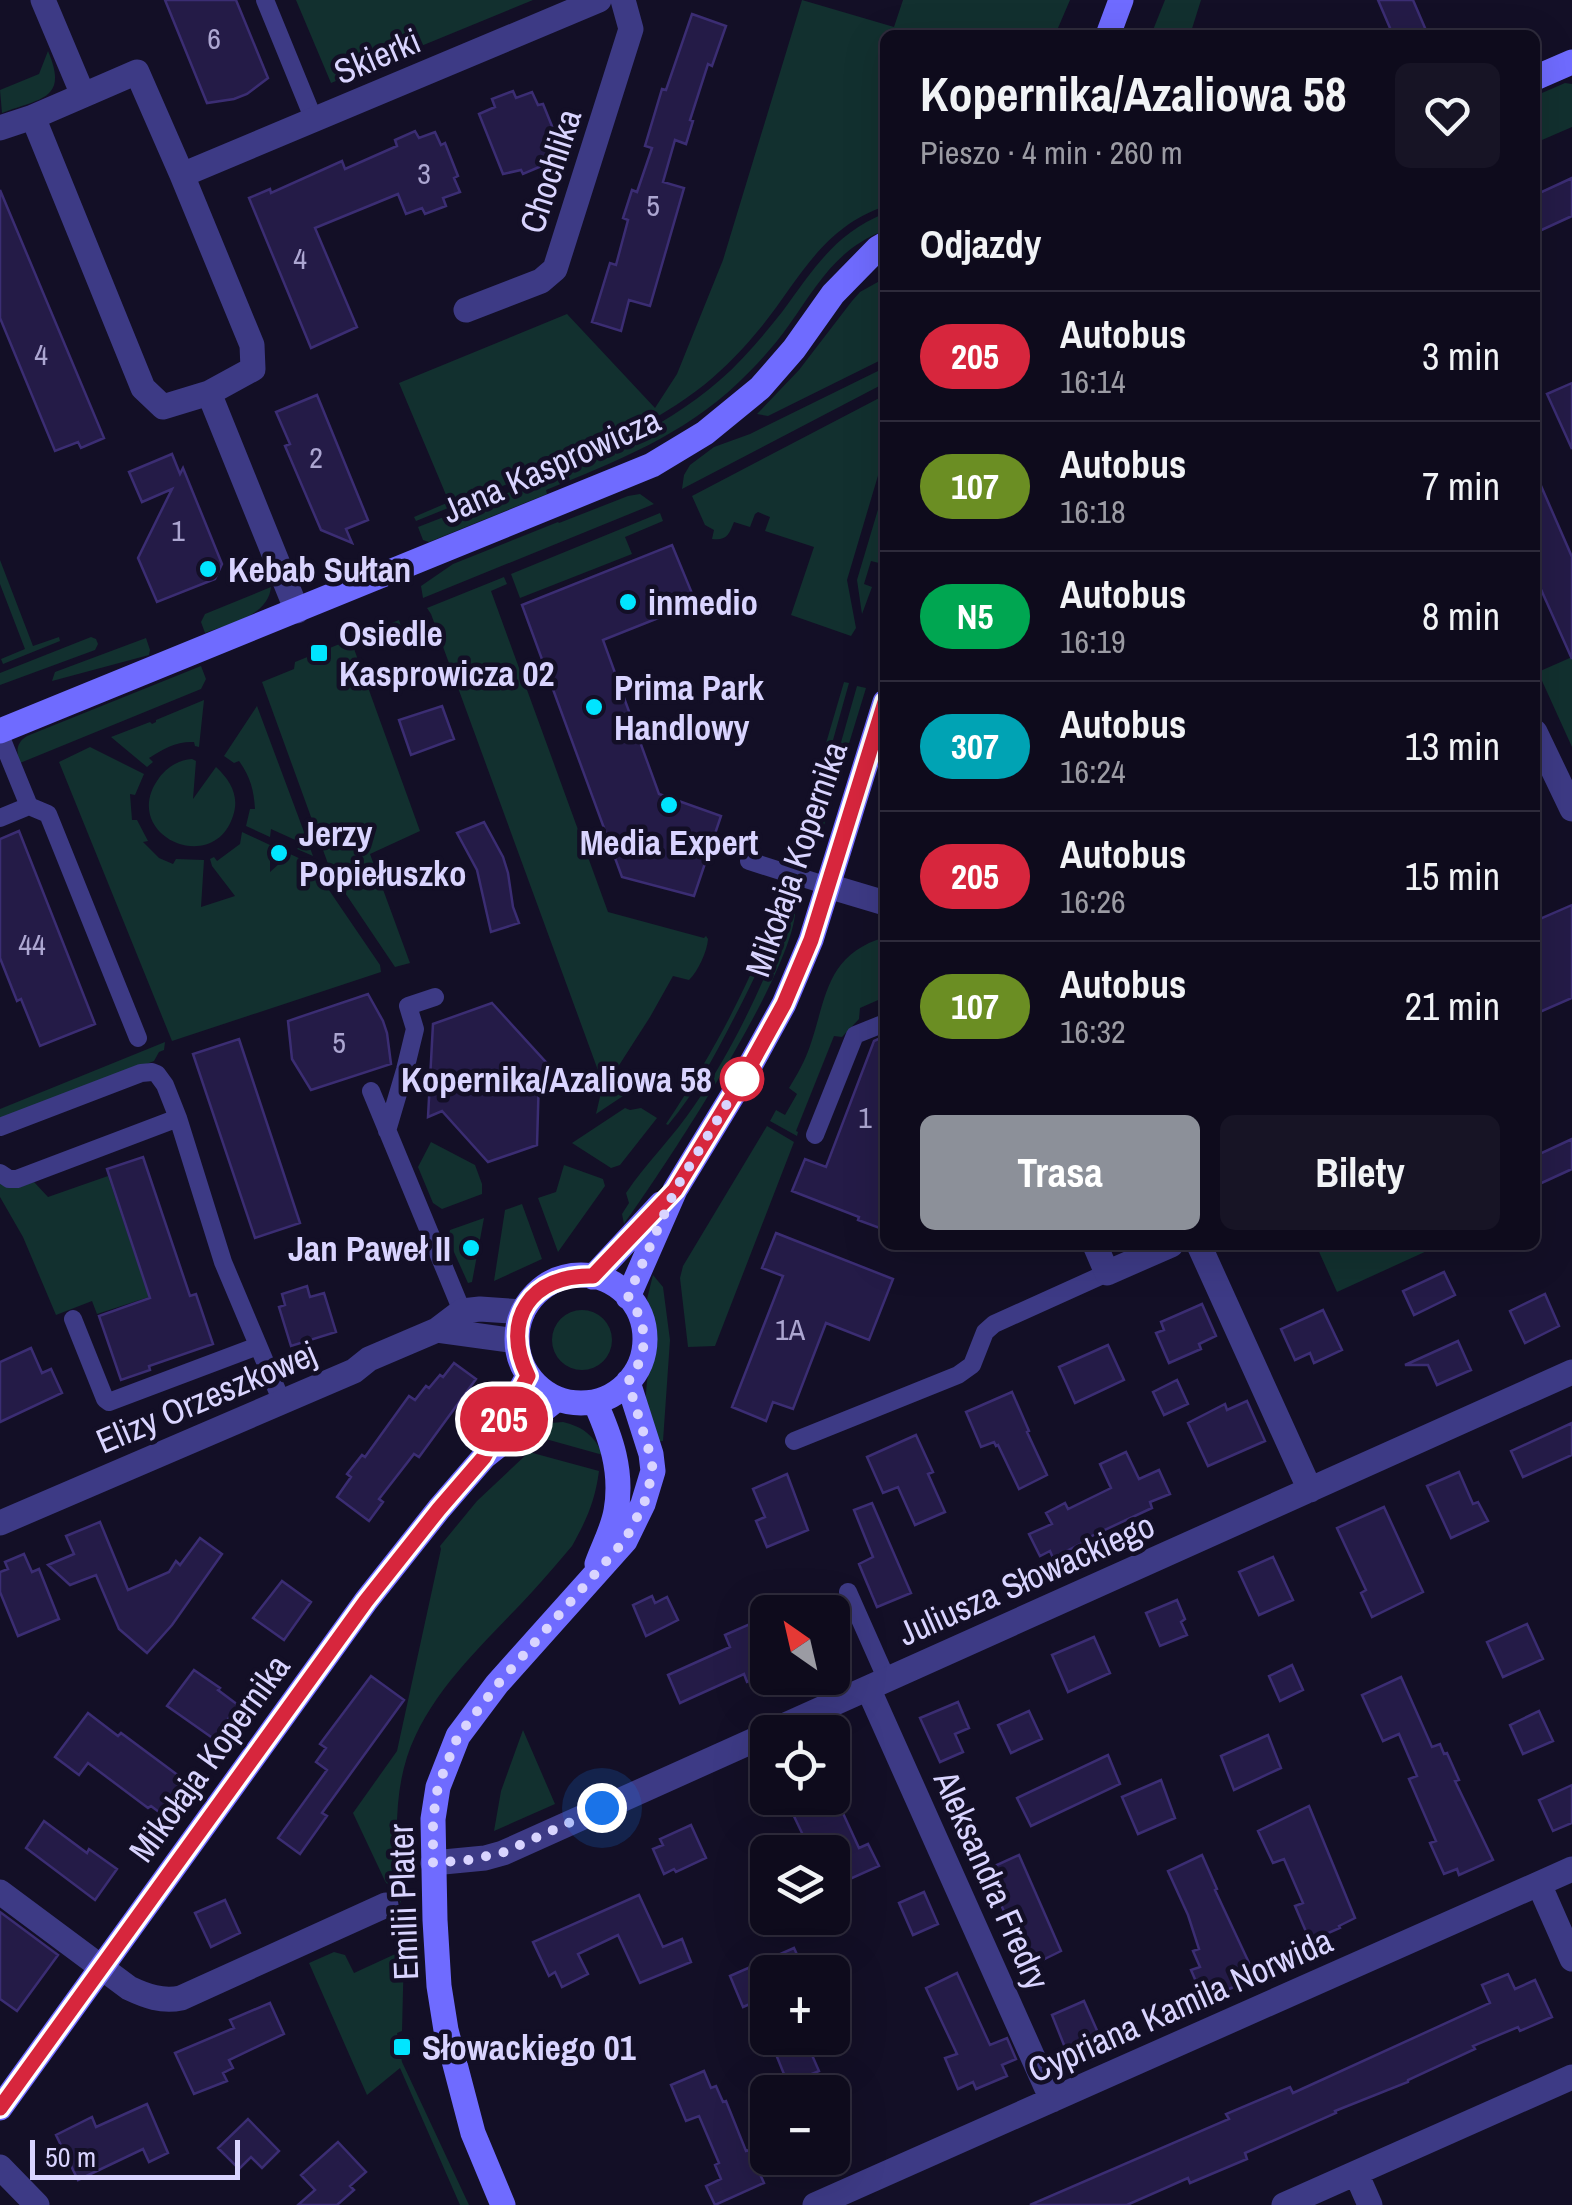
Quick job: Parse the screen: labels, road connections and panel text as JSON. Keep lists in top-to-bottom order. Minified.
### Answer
{"streets":{"street":["Skierki","Chochlika","Jana Kasprowicza","Mikołaja Kopernika","Elizy Orzeszkowej","Juliusza Słowackiego","Aleksandra Fredry","Emilii Plater","Cypriana Kamila Norwida"]},"crossings":[["Mikołaja Kopernika","Emilii Plater"],["Juliusza Słowackiego","Aleksandra Fredry"],["Juliusza Słowackiego","Emilii Plater"],["Aleksandra Fredry","Cypriana Kamila Norwida"]],"places":{"other":["Kebab Sułtan","inmedio","Prima Park Handlowy","Media Expert","Jerzy Popiełuszko","Kopernika/Azaliowa 58","Jan Paweł II"],"transit":["Osiedle Kasprowicza 02","Słowackiego 01"]},"lines":["bus line 205"],"house_numbers":["6","3","5","4","4","2","1","44","5","1","1A"],"scale_bar":"50 m","north":"top left","page":{"on_map":"205","heading":[["Kopernika/Azaliowa 58","Pieszo · 4 min · 260 m"],"Odjazdy"],"list":[{"mark":"205","name":"Autobus","note":"16:14","value":"3 min"},{"mark":"107","name":"Autobus","note":"16:18","value":"7 min"},{"mark":"N5","name":"Autobus","note":"16:19","value":"8 min"},{"mark":"307","name":"Autobus","note":"16:24","value":"13 min"},{"mark":"205","name":"Autobus","note":"16:26","value":"15 min"},{"mark":"107","name":"Autobus","note":"16:32","value":"21 min"}],"buttons":["Trasa","Bilety"],"map_buttons":["+","−"],"scale":"50 m"}}
